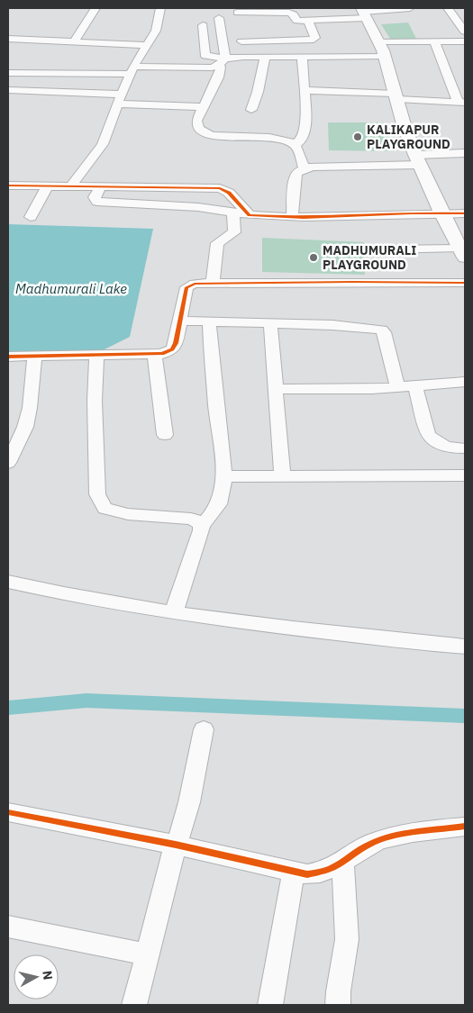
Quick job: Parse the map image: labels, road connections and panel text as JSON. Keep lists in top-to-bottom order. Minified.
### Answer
{"water":["Madhumurali Lake"],"places":["KALIKAPUR PLAYGROUND","MADHUMURALI PLAYGROUND"],"north":"right"}
